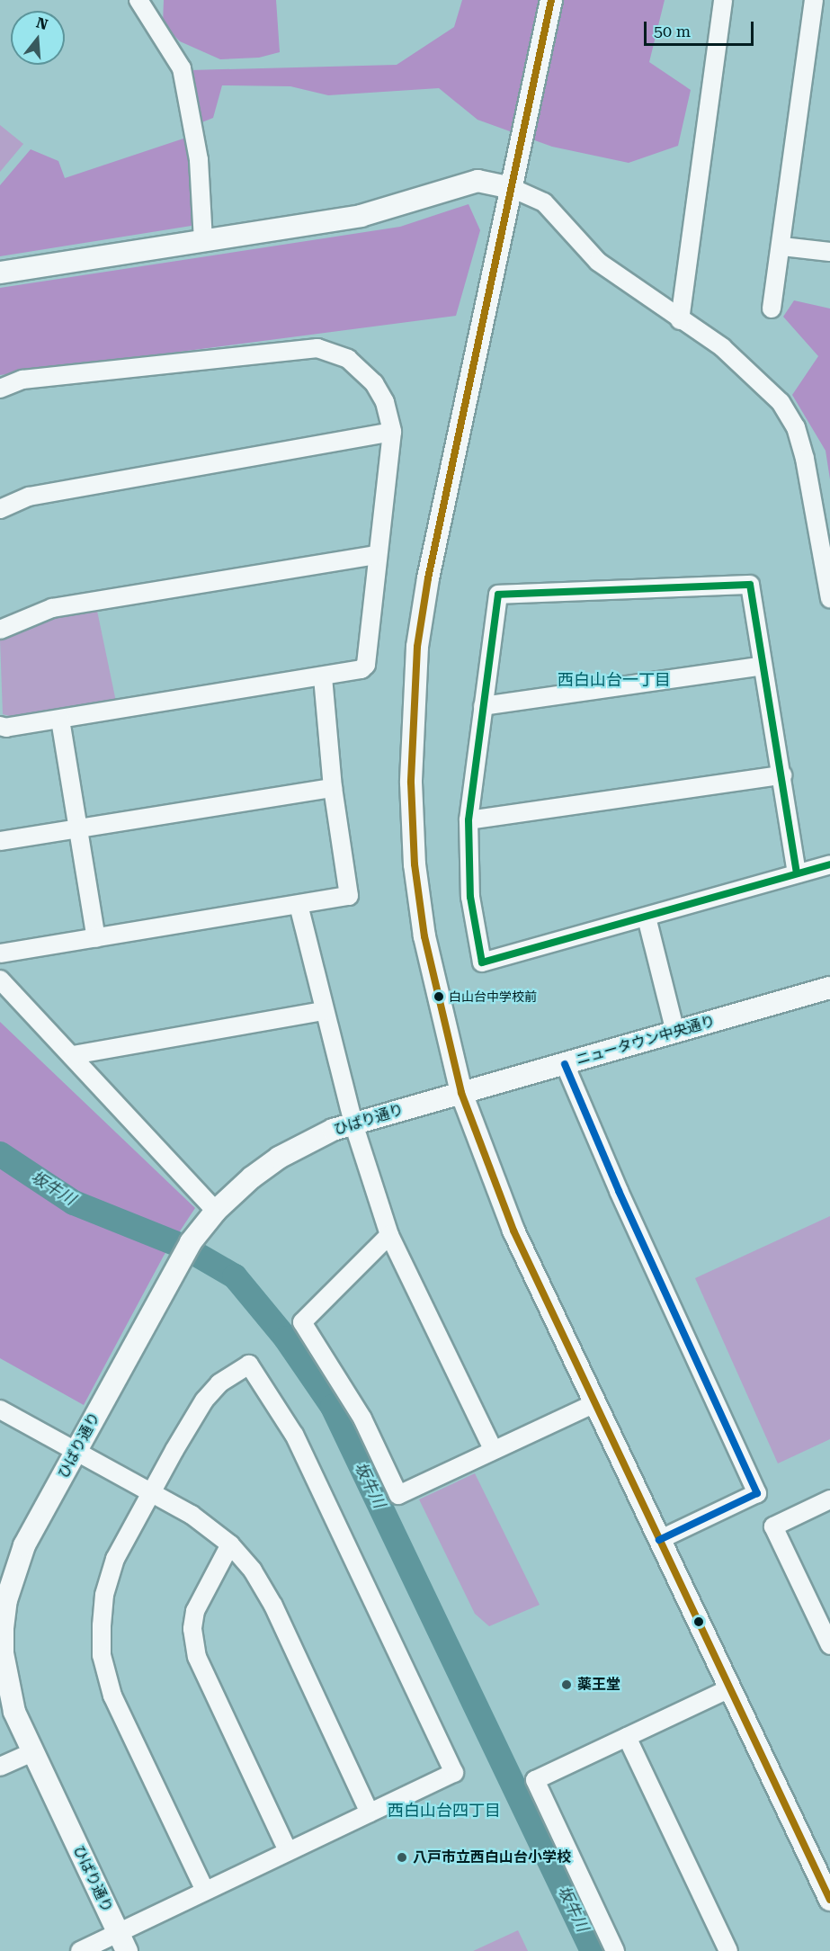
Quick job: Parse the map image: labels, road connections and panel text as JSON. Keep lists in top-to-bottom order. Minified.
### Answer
{"streets":{"street":["ニュータウン中央通り","ひばり通り"]},"crossings":[["ニュータウン中央通り","ひばり通り"]],"districts":["西白山台一丁目","西白山台四丁目"],"water":["坂牛川"],"places":["白山台中学校前","薬王堂","八戸市立西白山台小学校"],"scale_bar":"50 m","north":"top"}
